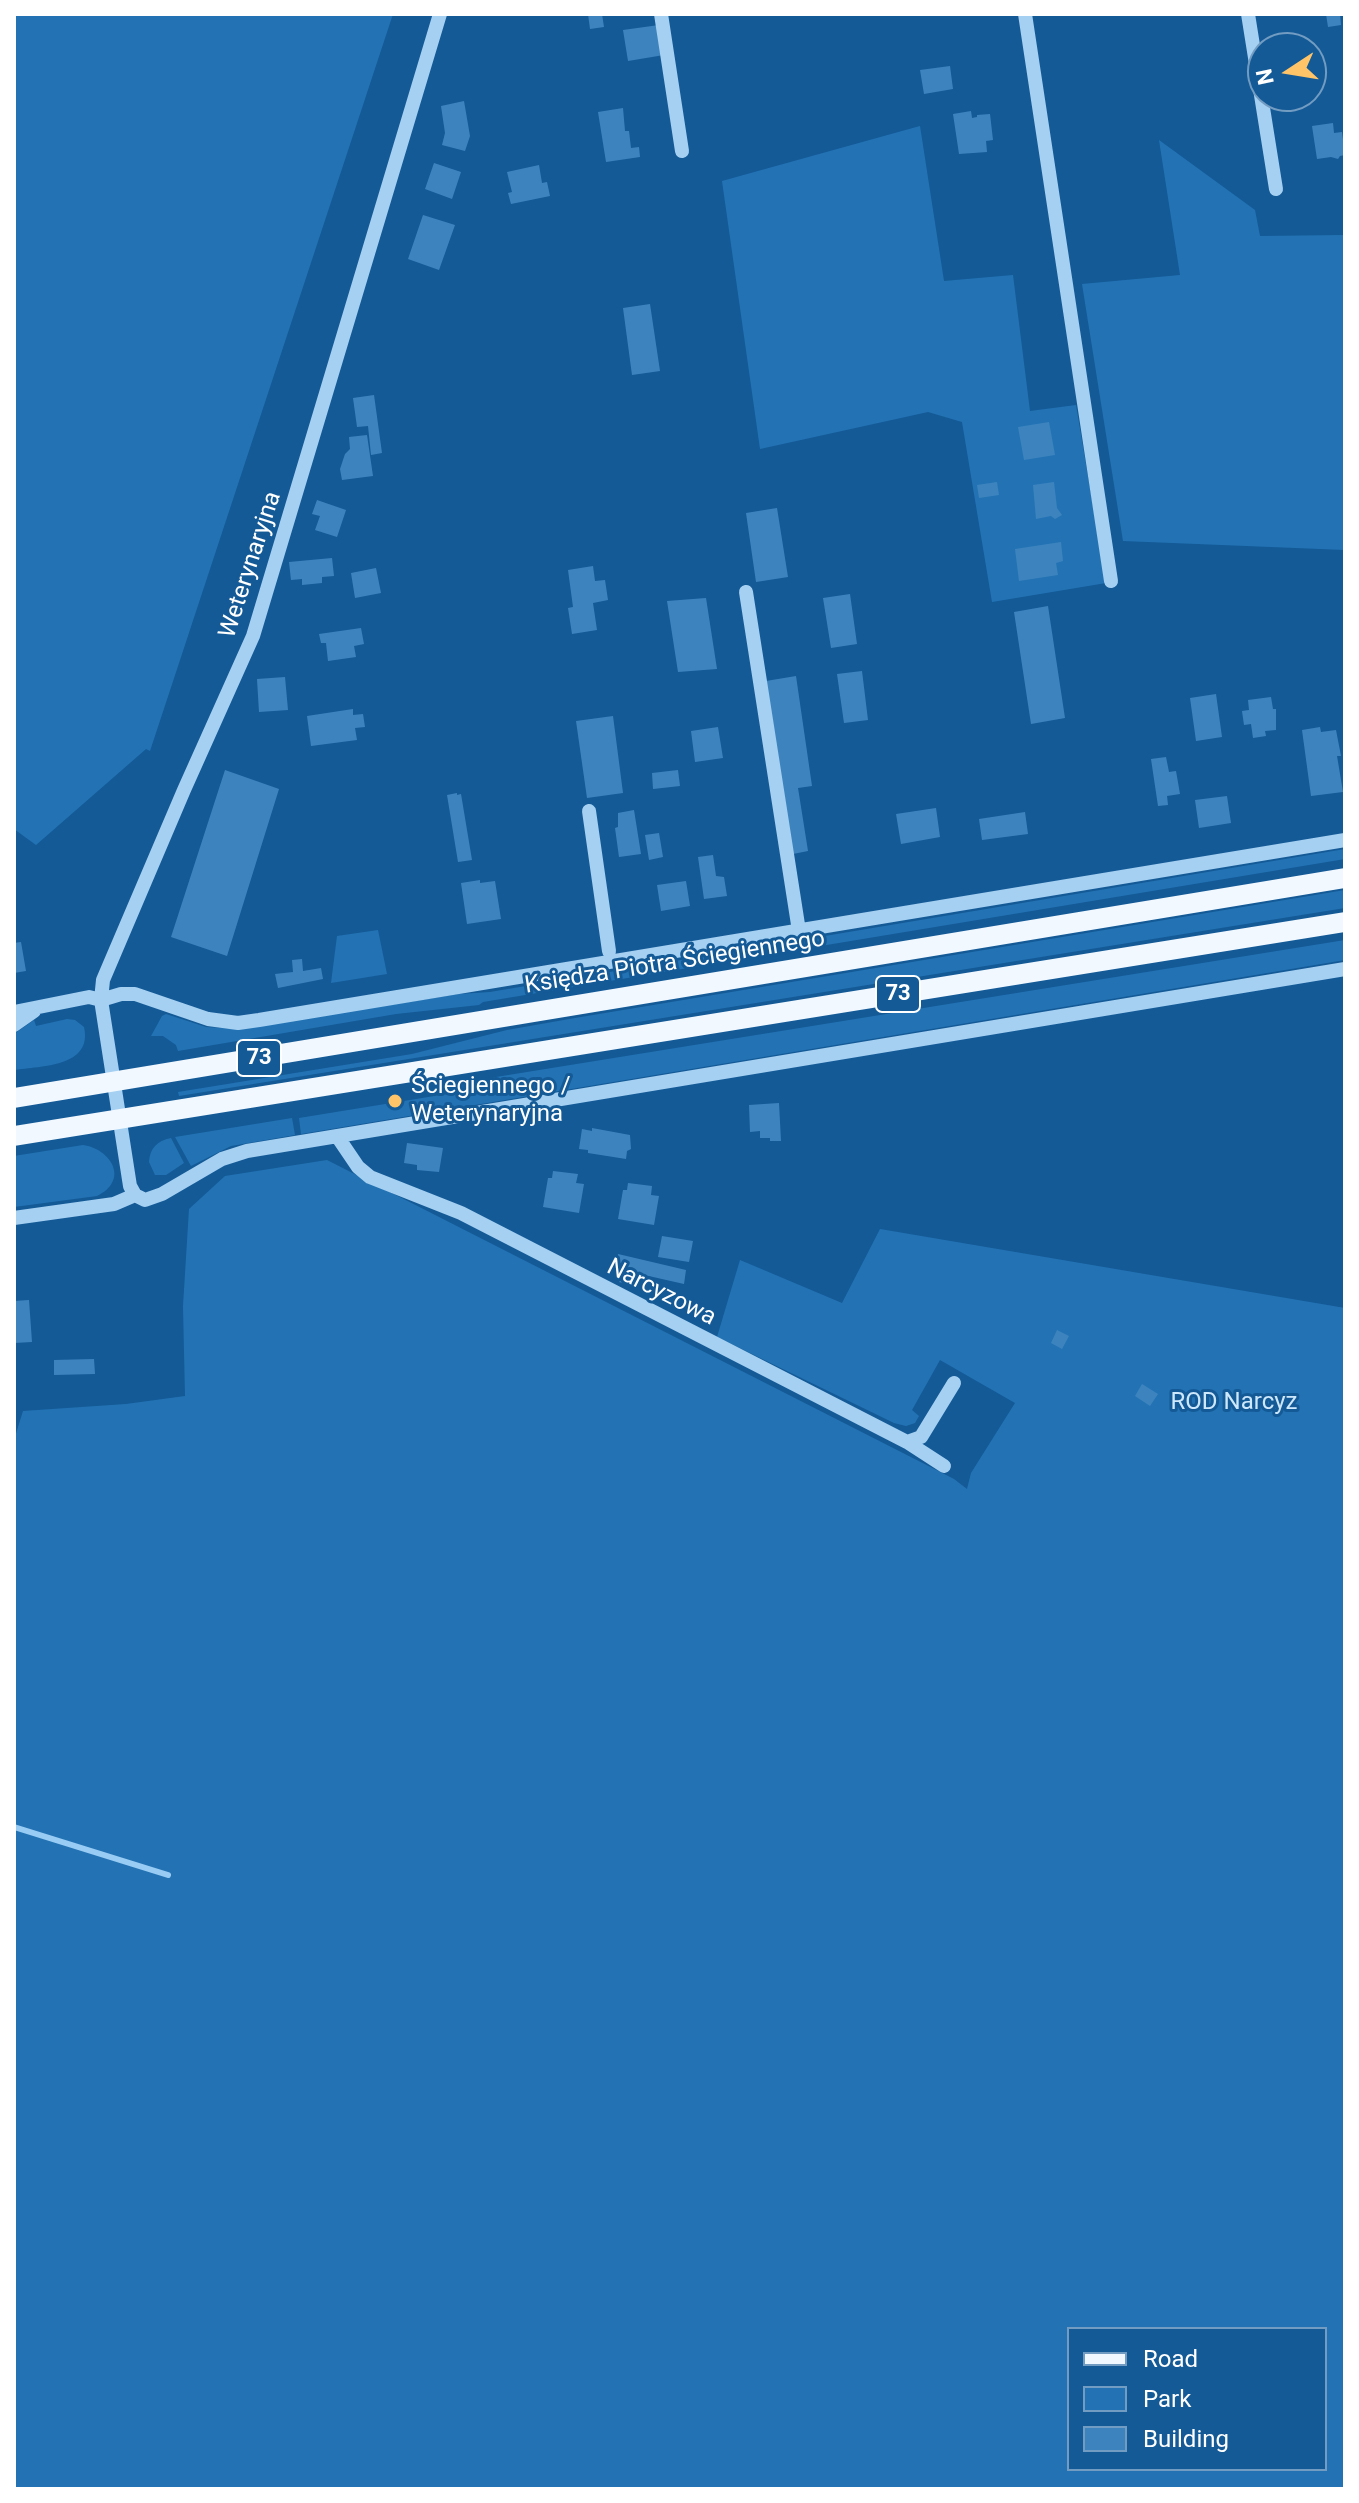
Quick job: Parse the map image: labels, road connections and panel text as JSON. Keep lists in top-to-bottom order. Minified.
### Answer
{"streets":{"main road":["Księdza Piotra Ściegiennego","73"],"street":["Weterynaryjna","Narcyzowa"]},"crossings":[["Weterynaryjna","Księdza Piotra Ściegiennego"],["Weterynaryjna","73"]],"parks":["ROD Narcyz"],"places":["Ściegiennego / Weterynaryjna"],"legend":["Road","Park","Building"],"north":"left"}
